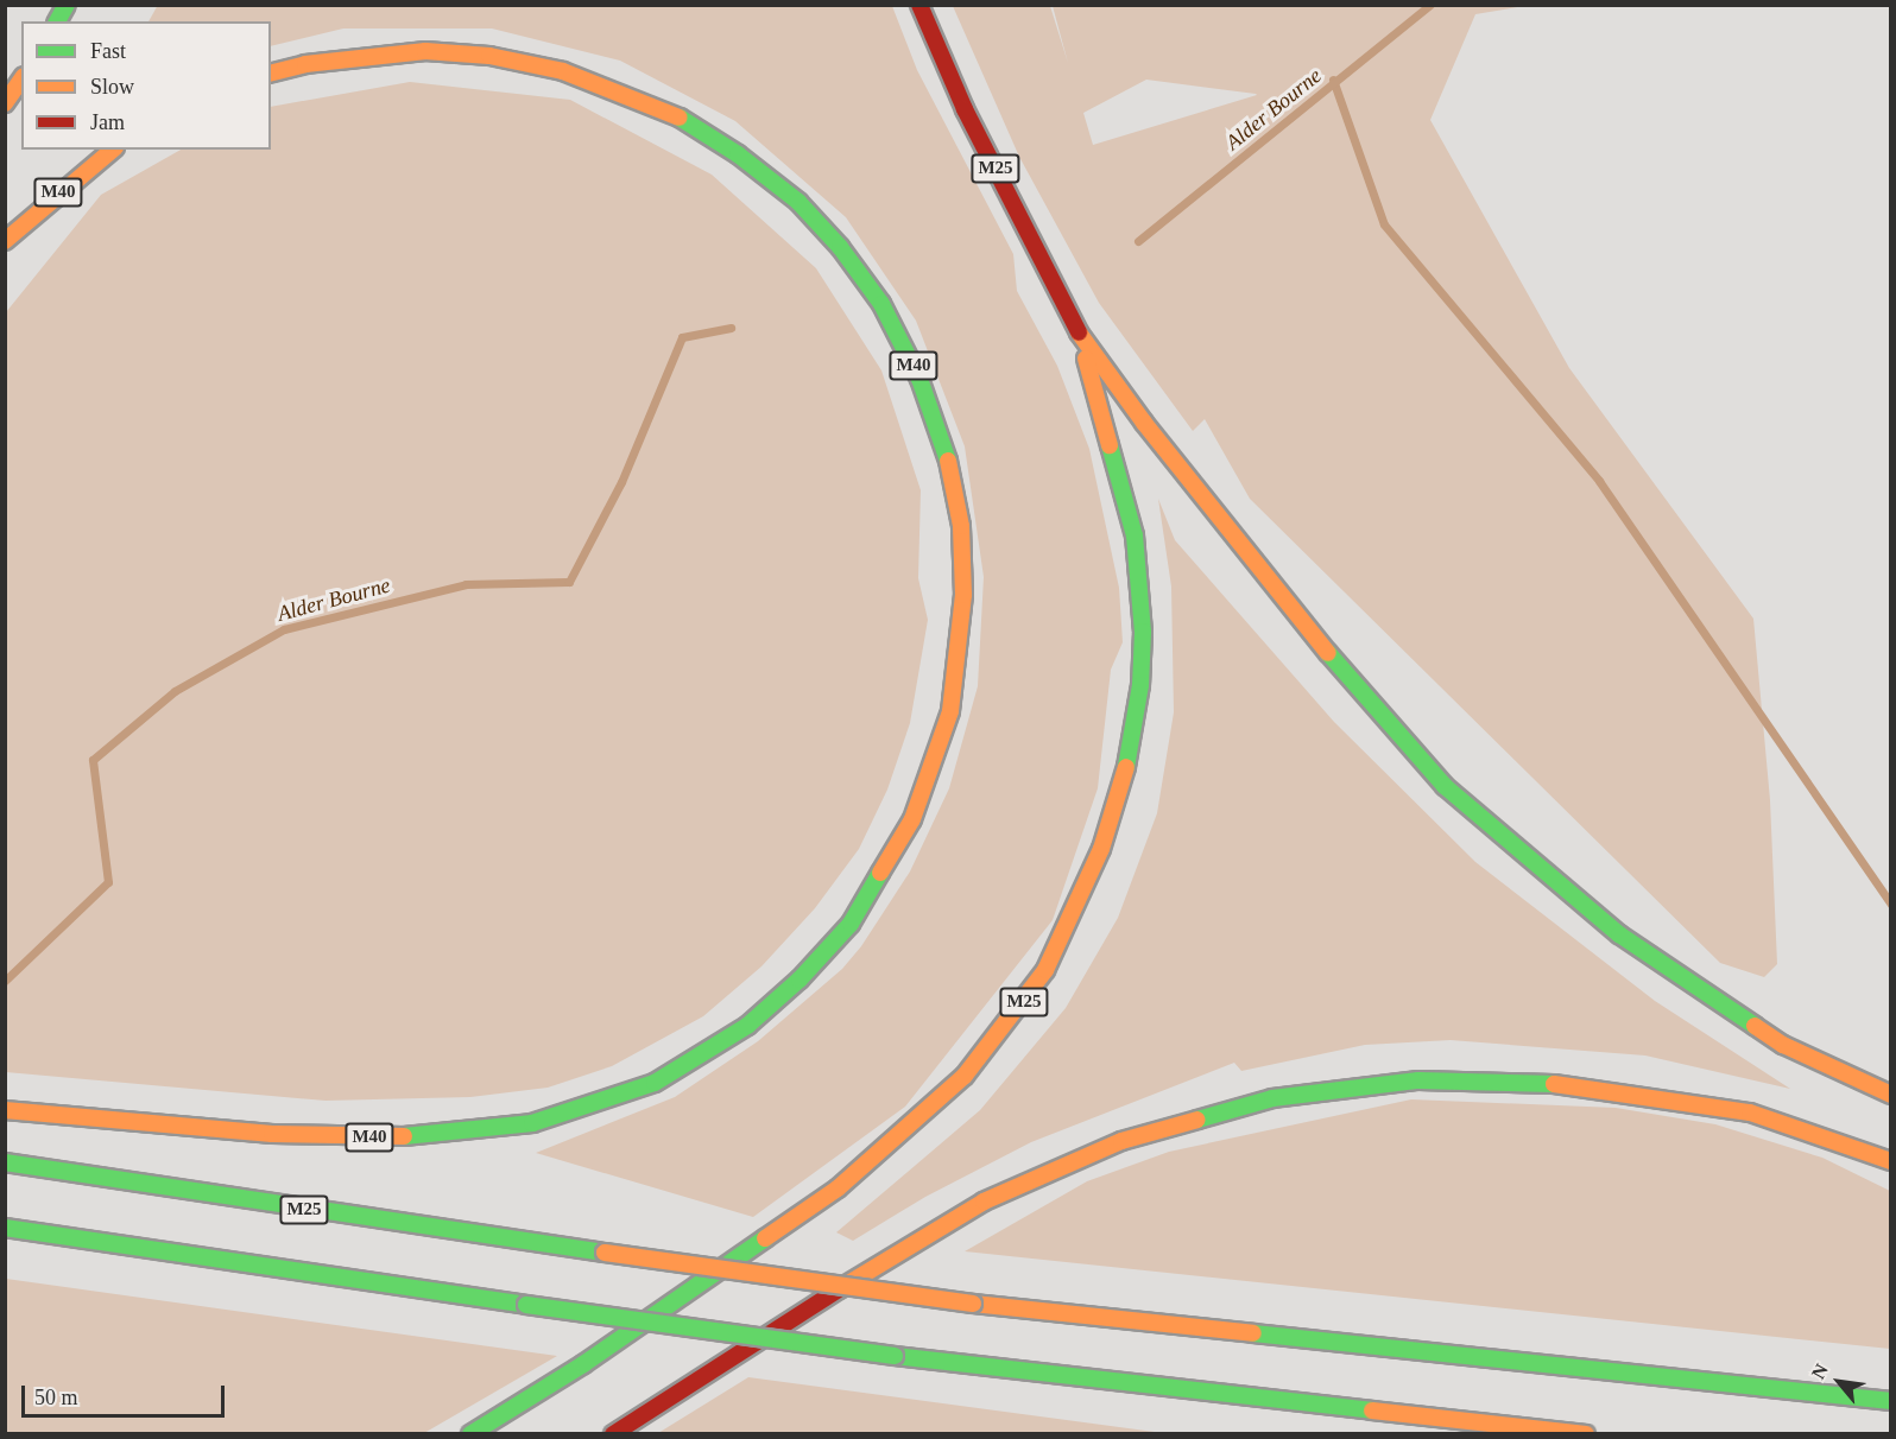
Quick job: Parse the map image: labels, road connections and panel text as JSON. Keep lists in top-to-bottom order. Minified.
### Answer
{"streets":{"highway":["M25","M40"]},"water":["Alder Bourne"],"legend":["Fast","Slow","Jam"],"scale_bar":"50 m","north":"top left"}
